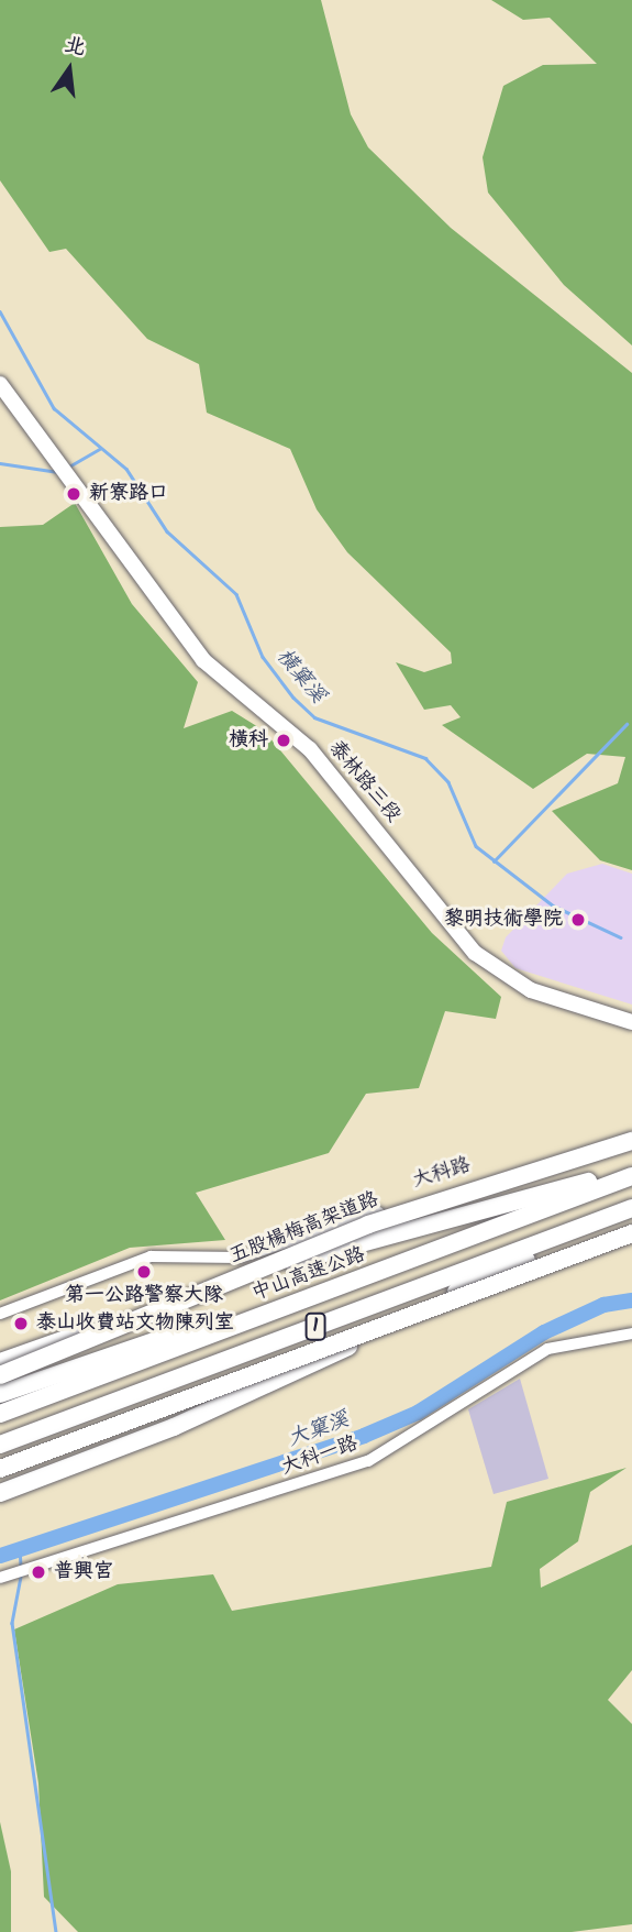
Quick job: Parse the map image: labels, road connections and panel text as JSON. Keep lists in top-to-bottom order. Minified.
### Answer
{"streets":{"highway":["五股楊梅高架道路","中山高速公路","1"],"main road":["泰林路三段"],"street":["大科路","大科一路"]},"crossings":[["大科路","五股楊梅高架道路"]],"water":["橫窠溪","大窠溪"],"places":["新寮路口","橫科","黎明技術學院","第一公路警察大隊","泰山收費站文物陳列室","普興宮"],"north":"top"}
